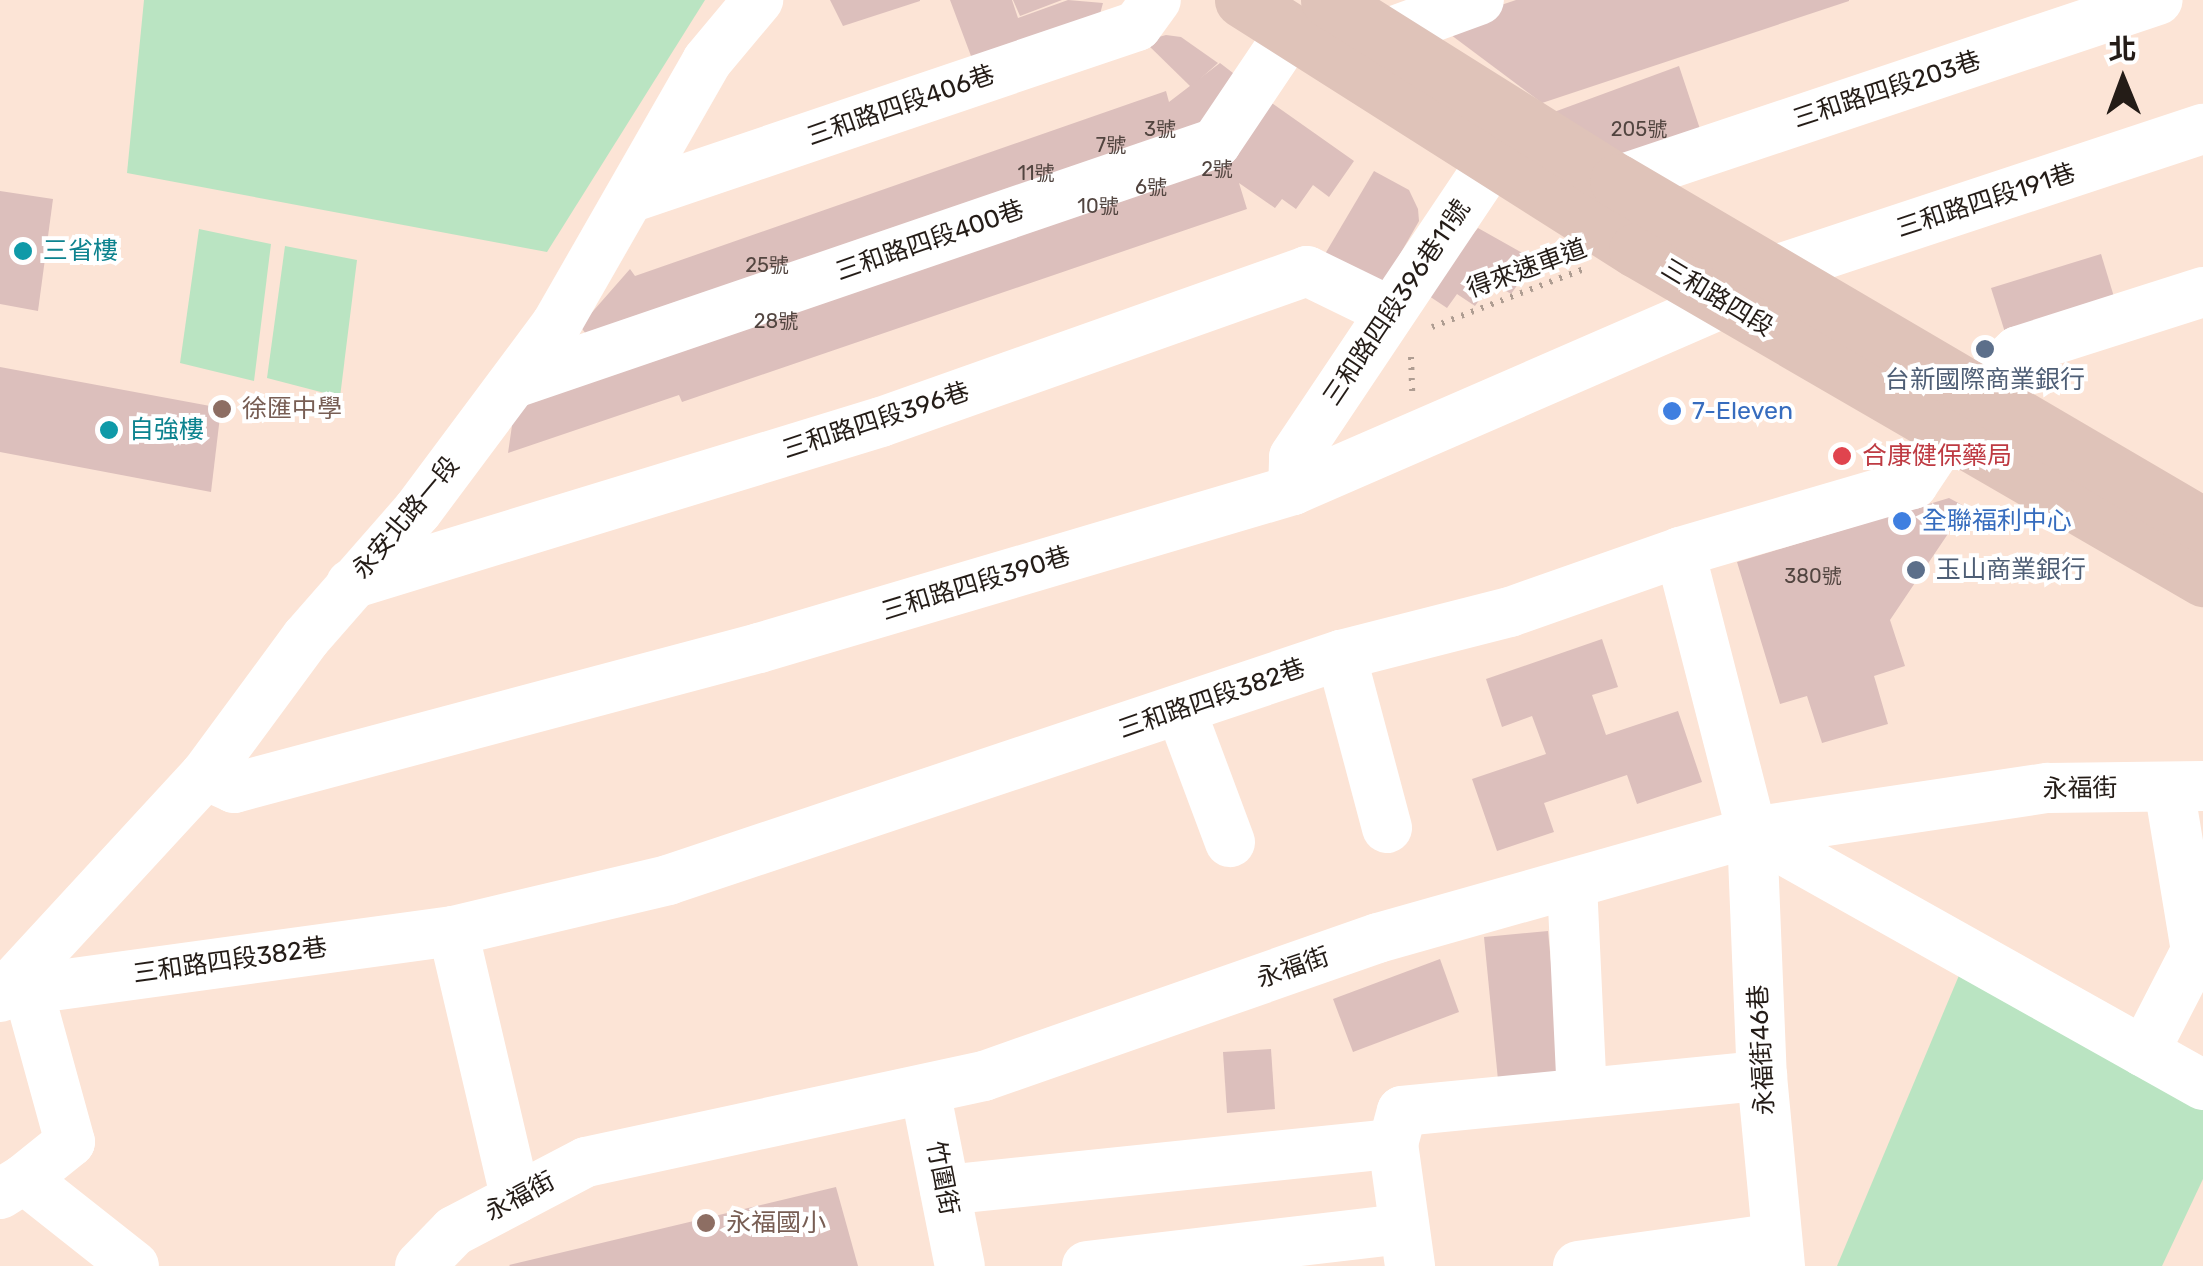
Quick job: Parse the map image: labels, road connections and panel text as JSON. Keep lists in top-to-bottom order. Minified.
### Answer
{"streets":{"main road":["三和路四段"],"street":["三和路四段203巷","三和路四段406巷","三和路四段191巷","三和路四段400巷","三和路四段396巷11號","三和路四段396巷","永安北路一段","三和路四段390巷","三和路四段382巷","永福街","永福街46巷","竹圍街"],"path":["得來速車道"]},"crossings":[["三和路四段203巷","三和路四段"],["三和路四段406巷","永安北路一段"],["三和路四段191巷","三和路四段"],["三和路四段400巷","三和路四段"],["三和路四段400巷","永安北路一段"],["得來速車道","三和路四段"],["得來速車道","三和路四段396巷11號"],["得來速車道","三和路四段396巷"],["三和路四段","三和路四段396巷11號"],["三和路四段","三和路四段390巷"],["三和路四段","三和路四段382巷"],["三和路四段396巷11號","三和路四段396巷"],["三和路四段396巷11號","三和路四段390巷"],["三和路四段396巷","永安北路一段"],["永安北路一段","三和路四段390巷"],["永安北路一段","三和路四段382巷"],["三和路四段382巷","永福街46巷"],["永福街","永福街46巷"],["永福街","竹圍街"]],"places":["三省樓","台新國際商業銀行","徐匯中學","7-Eleven","自強樓","合康健保藥局","全聯福利中心","玉山商業銀行","永福國小"],"house_numbers":["3號","205號","7號","2號","11號","6號","10號","25號","28號","380號"],"north":"top"}
